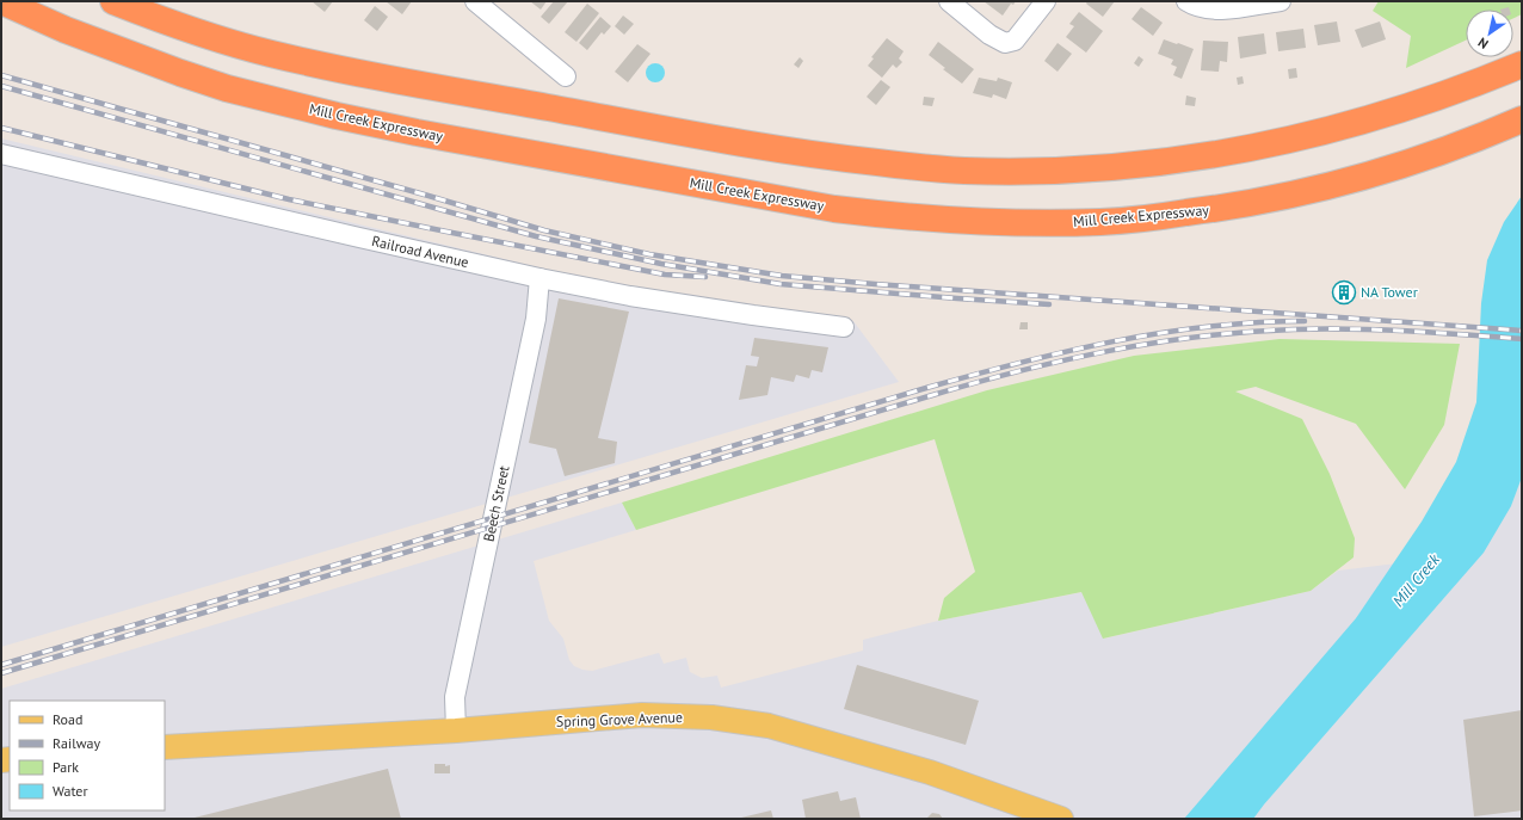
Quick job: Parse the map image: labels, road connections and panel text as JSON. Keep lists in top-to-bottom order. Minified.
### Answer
{"streets":{"highway":["Mill Creek Expressway"],"main road":["Spring Grove Avenue"],"street":["Railroad Avenue","Beech Street"]},"crossings":[["Railroad Avenue","Beech Street"],["Beech Street","Spring Grove Avenue"]],"water":["Mill Creek"],"places":{"building":["NA Tower"]},"legend":["Road","Railway","Park","Water"],"north":"bottom left"}
